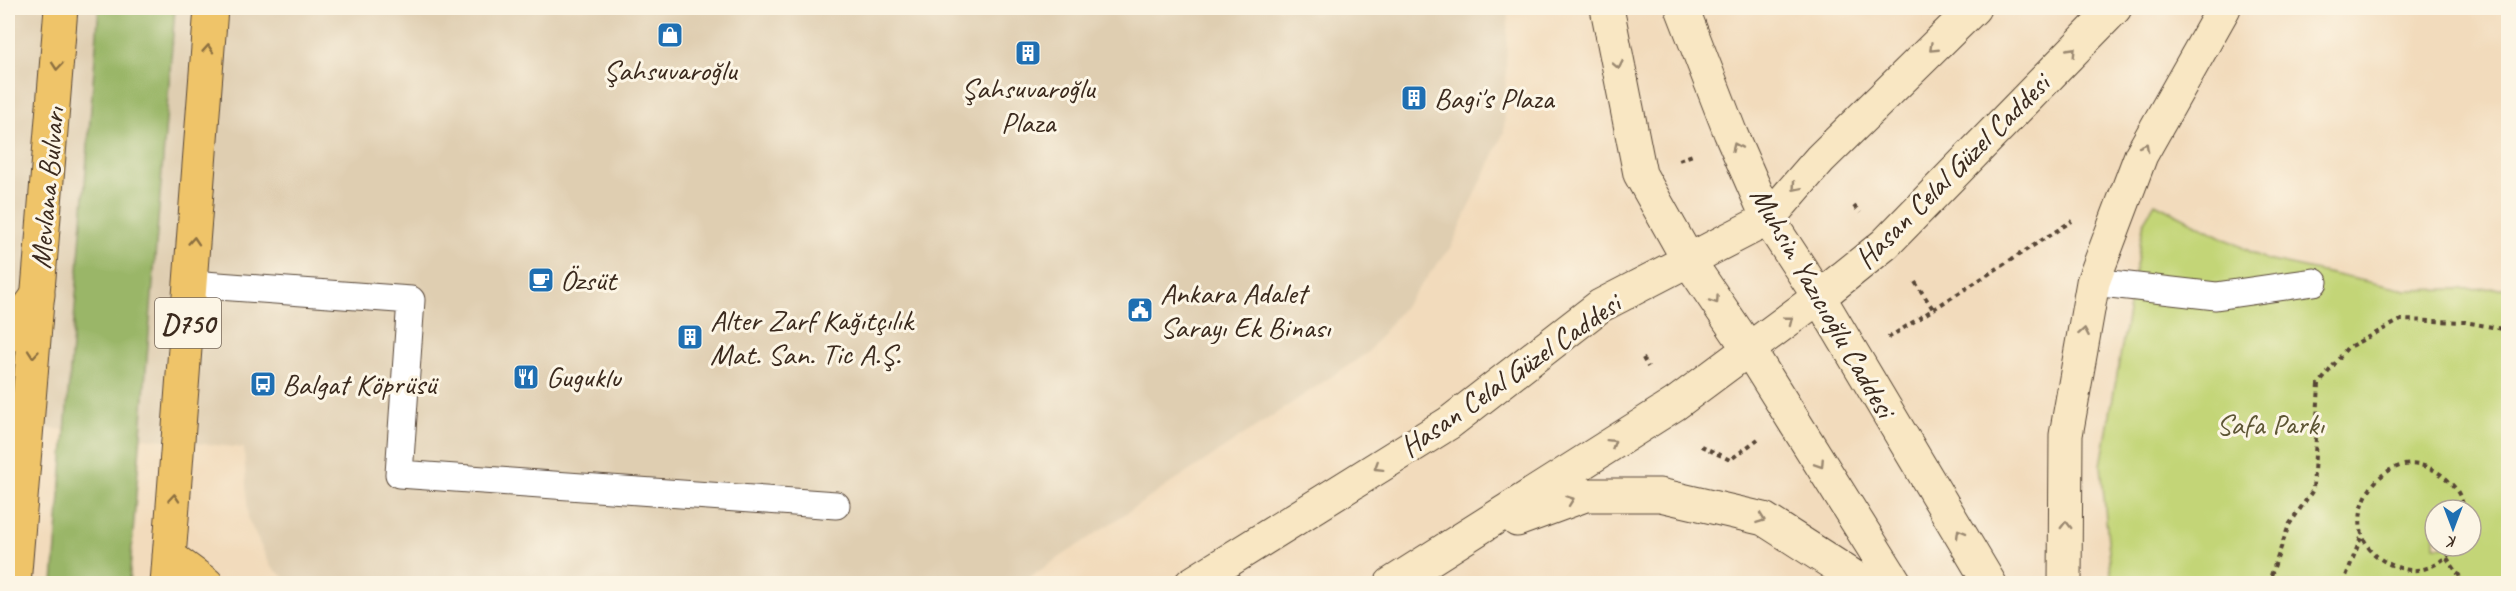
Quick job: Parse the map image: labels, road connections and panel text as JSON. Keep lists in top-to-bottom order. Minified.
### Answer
{"streets":{"main road":["Hasan Celal Güzel Caddesi","Mevlana Bulvarı","Muhsin Yazıcıoğlu Caddesi","D750"]},"crossings":[["Hasan Celal Güzel Caddesi","Muhsin Yazıcıoğlu Caddesi"]],"parks":["Safa Parkı"],"places":{"shop":["Şahsuvaroğlu"],"building":["Şahsuvaroğlu Plaza","Bagi's Plaza","Alter Zarf Kağıtçılık Mat. San. Tic A.Ş."],"cafe":["Özsüt"],"public building":["Ankara Adalet Sarayı Ek Binası"],"restaurant":["Guguklu"],"bus stop":["Balgat Köprüsü"]},"north":"bottom"}
